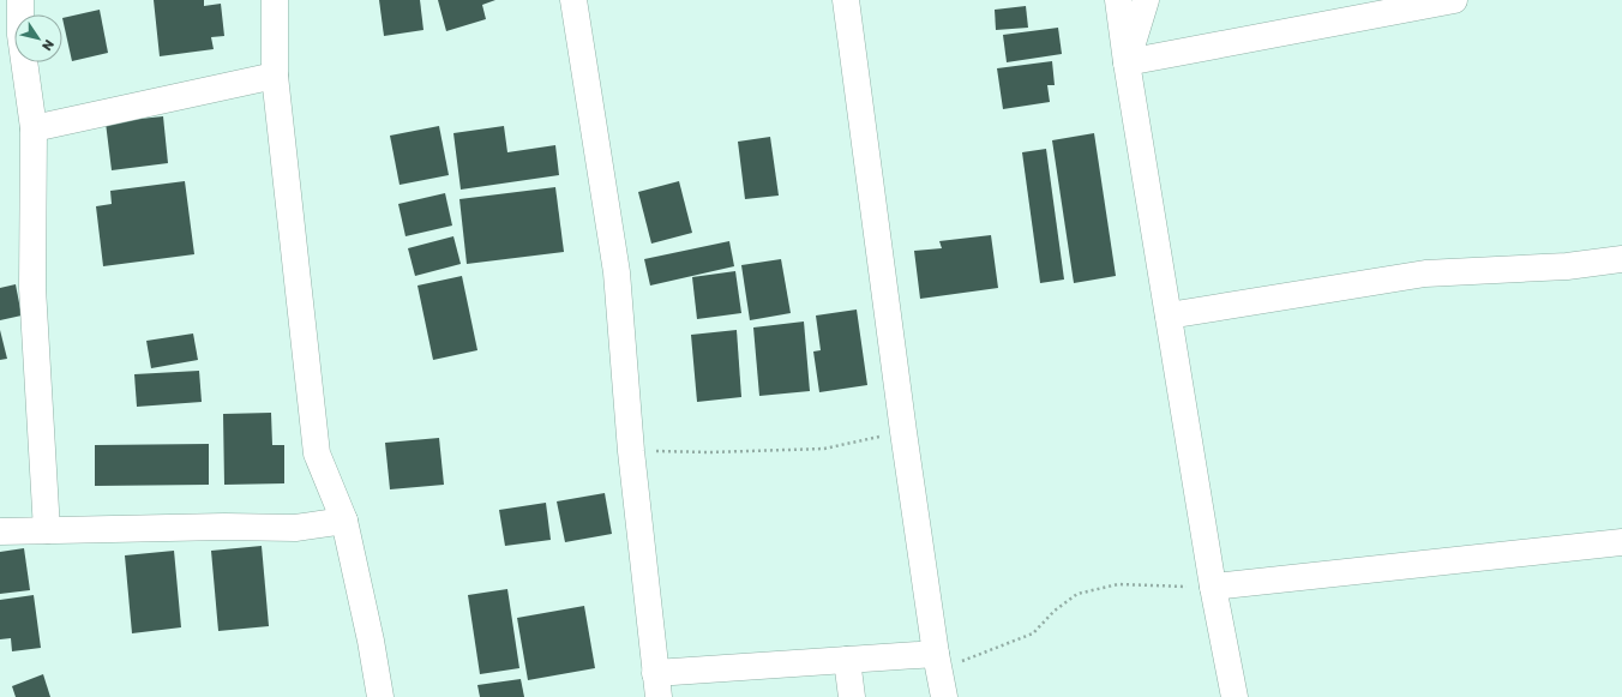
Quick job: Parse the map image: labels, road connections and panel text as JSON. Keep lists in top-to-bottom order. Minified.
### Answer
{"north":"bottom right"}
